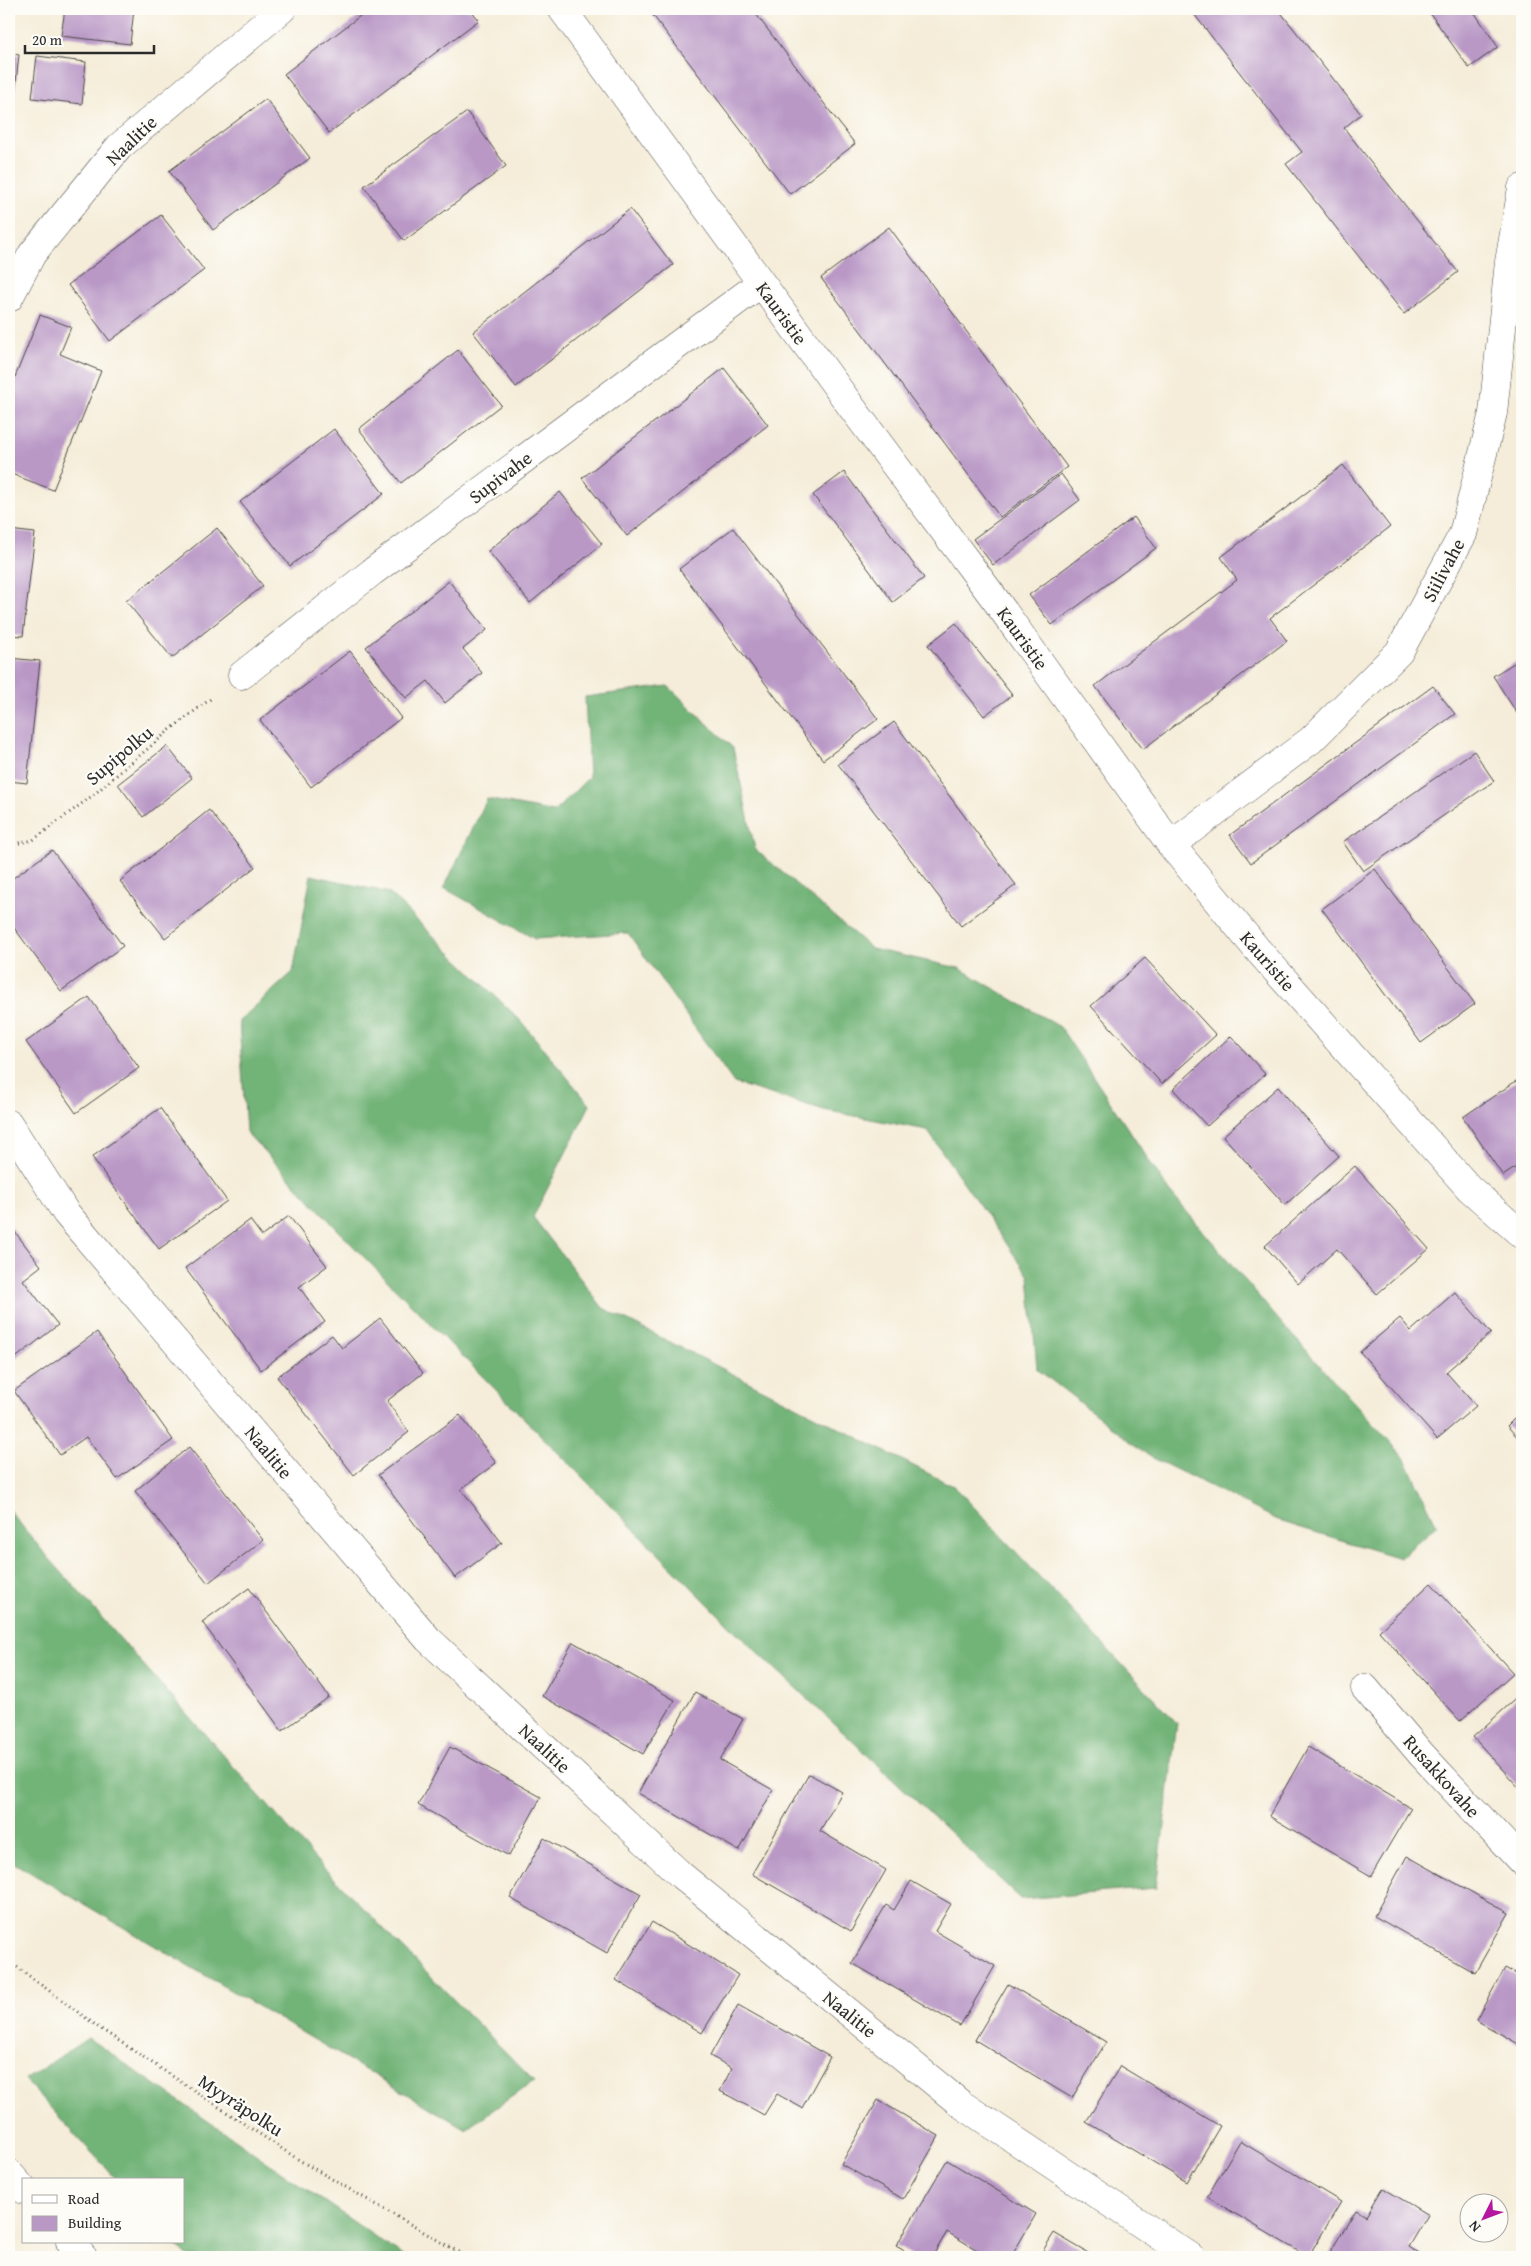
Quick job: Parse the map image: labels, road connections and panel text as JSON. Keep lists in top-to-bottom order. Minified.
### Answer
{"streets":{"street":["Naalitie","Kauristie","Supivahe","Siilivahe","Rusakkovahe"],"path":["Supipolku","Myyräpolku"]},"crossings":[["Kauristie","Supivahe"],["Kauristie","Siilivahe"],["Supivahe","Supipolku"]],"legend":["Road","Building"],"scale_bar":"20 m","north":"bottom left"}
